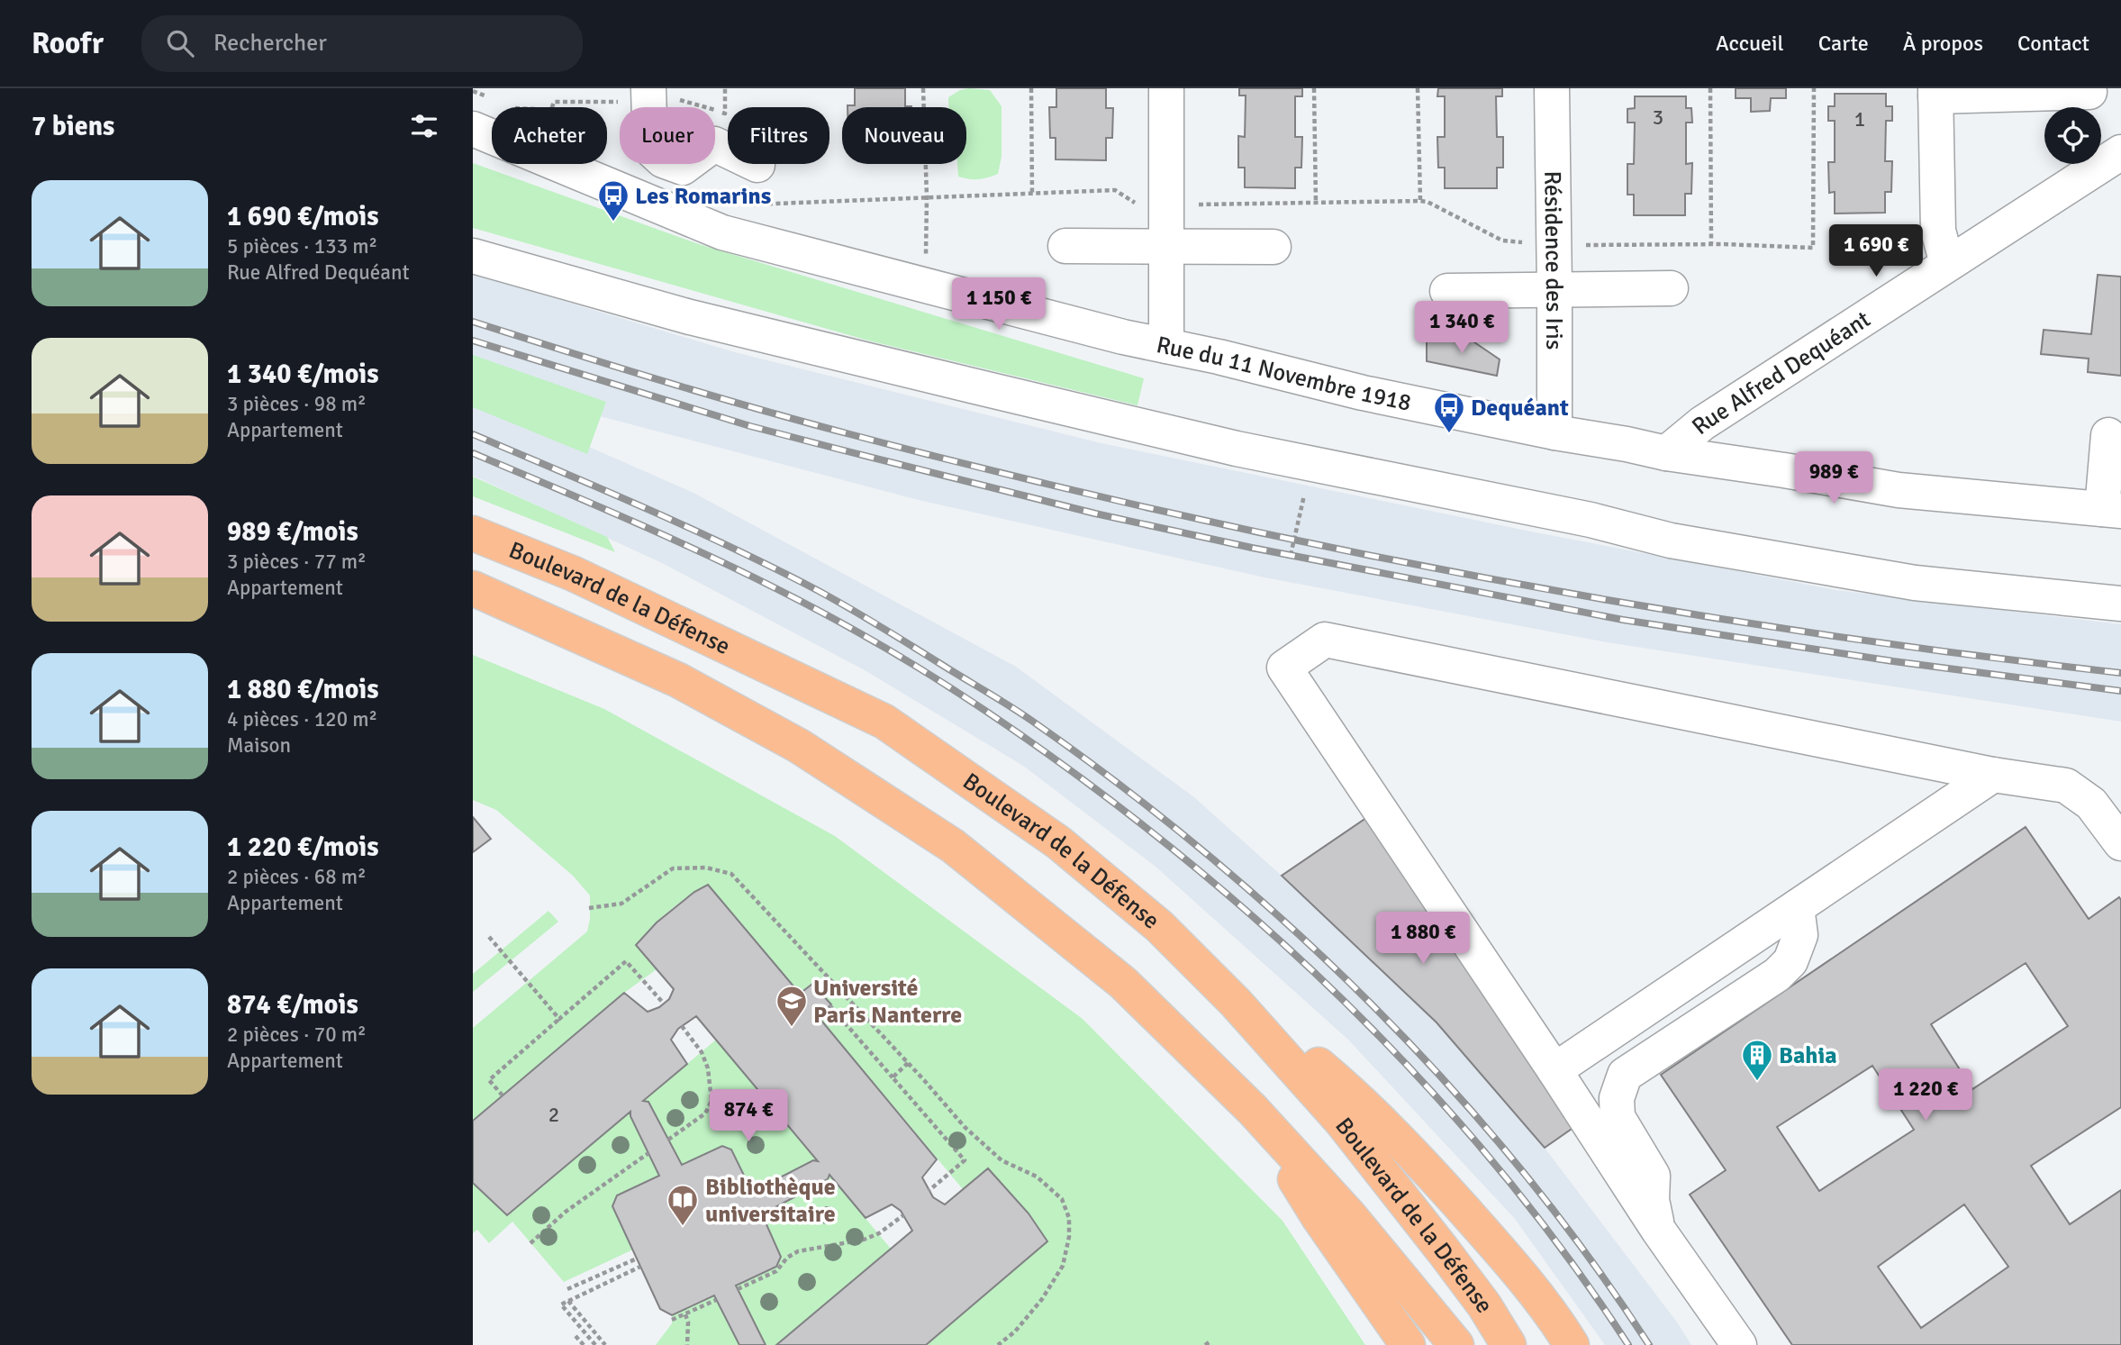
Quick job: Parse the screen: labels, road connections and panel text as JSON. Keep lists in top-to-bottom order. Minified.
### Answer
{"streets":{"highway":["Boulevard de la Défense"],"street":["Résidence des Iris","Rue du 11 Novembre 1918","Rue Alfred Dequéant"]},"crossings":[["Résidence des Iris","Rue du 11 Novembre 1918"],["Rue du 11 Novembre 1918","Rue Alfred Dequéant"]],"places":{"bus stop":["Les Romarins","Dequéant"],"school or university":["Université Paris Nanterre"],"building":["Bahia"],"library":["Bibliothèque universitaire"]},"house_numbers":["3","1","2"],"page":{"header":"Roofr","search":"Rechercher","nav":["Accueil","Carte","À propos","Contact"],"heading":"7 biens","chip":["Acheter","Louer","Filtres","Nouveau"],"list":[{"name":"1 690 €/mois","note":"5 pièces · 133 m² · Rue Alfred Dequéant"},{"name":"1 340 €/mois","note":"3 pièces · 98 m² · Appartement"},{"name":"989 €/mois","note":"3 pièces · 77 m² · Appartement"},{"name":"1 880 €/mois","note":"4 pièces · 120 m² · Maison"},{"name":"1 220 €/mois","note":"2 pièces · 68 m² · Appartement"},{"name":"874 €/mois","note":"2 pièces · 70 m² · Appartement"}],"price":["1 690 €","1 150 €","1 340 €","989 €","1 880 €","1 220 €","874 €"]}}
